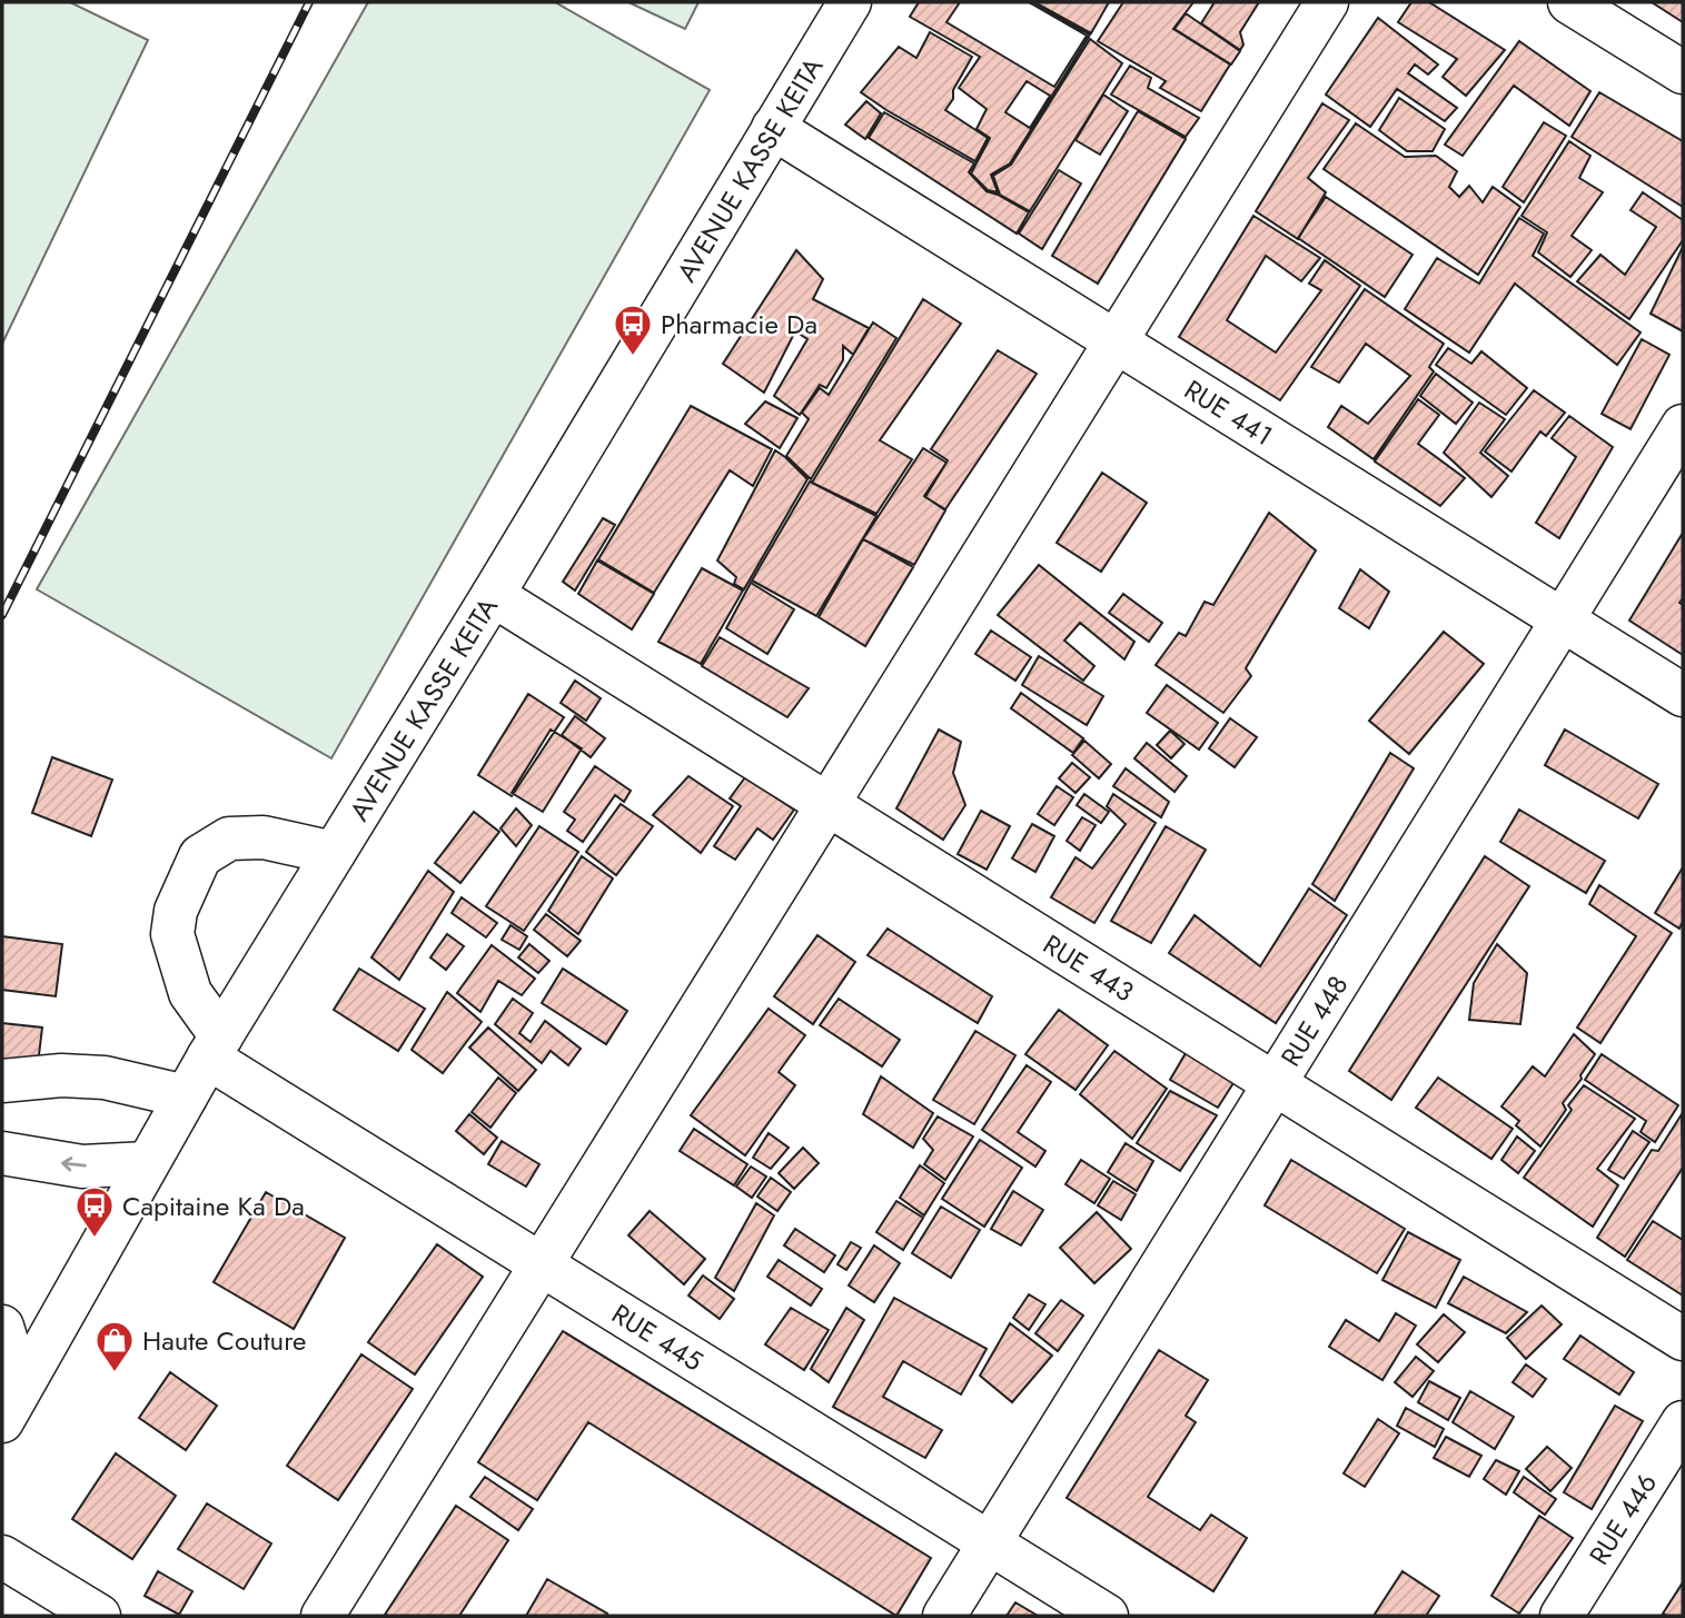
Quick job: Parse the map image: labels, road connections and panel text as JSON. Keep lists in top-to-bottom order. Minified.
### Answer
{"streets":{"street":["AVENUE KASSE KEITA","RUE 441","RUE 443","RUE 448","RUE 445","RUE 446"]},"crossings":[["AVENUE KASSE KEITA","RUE 441"],["AVENUE KASSE KEITA","RUE 443"],["AVENUE KASSE KEITA","RUE 445"],["RUE 441","RUE 448"],["RUE 443","RUE 448"],["RUE 448","RUE 445"]],"places":{"bus stop":["Pharmacie Da","Capitaine Ka Da"],"shop":["Haute Couture"]}}
